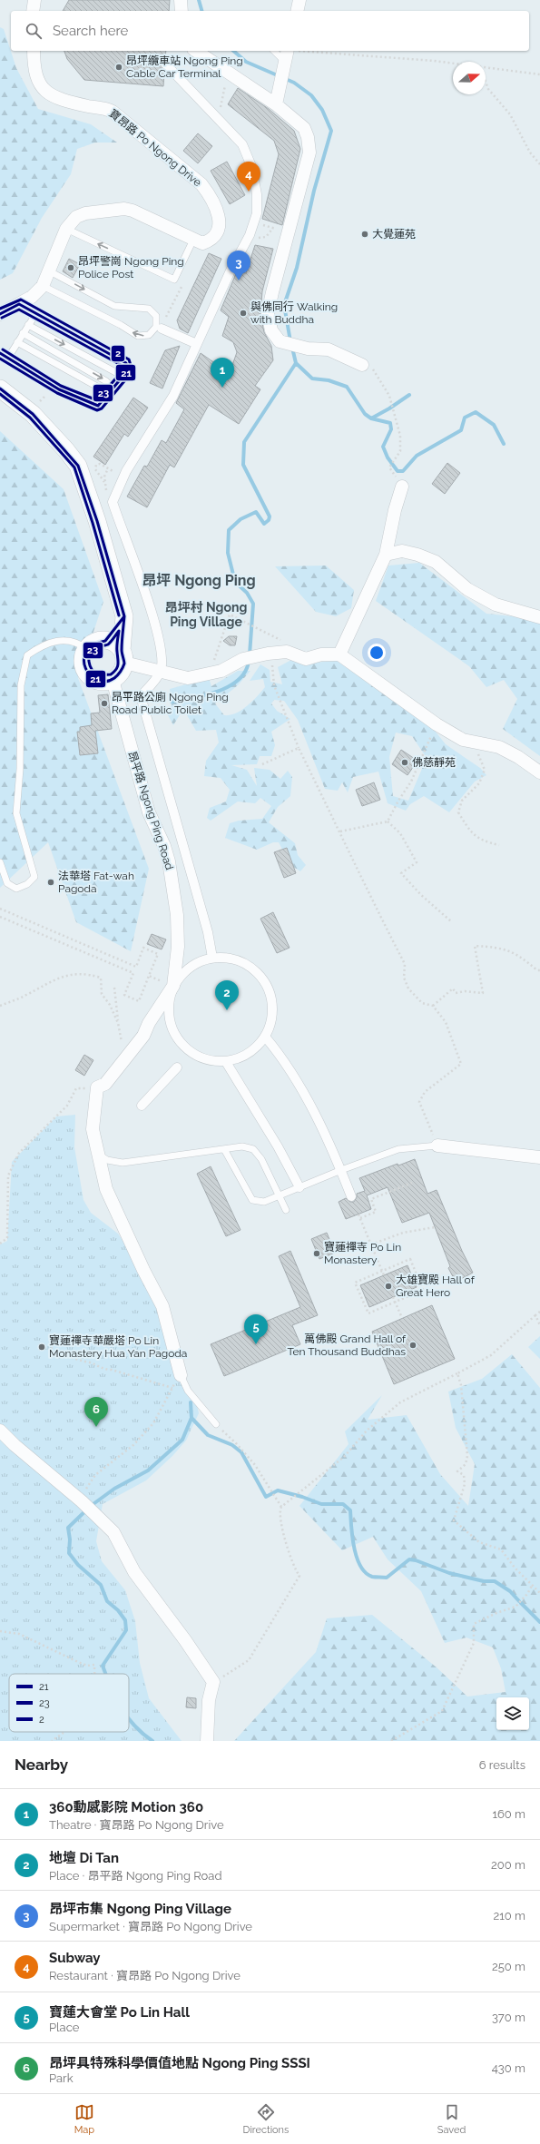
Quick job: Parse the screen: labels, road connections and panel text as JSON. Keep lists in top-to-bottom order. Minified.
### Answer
{"streets":{"street":["寶昂路 Po Ngong Drive","昂平路 Ngong Ping Road"]},"districts":["昂坪 Ngong Ping","昂坪村 Ngong Ping Village"],"places":["昂坪纜車站 Ngong Ping Cable Car Terminal","大覺蓮苑","昂坪警崗 Ngong Ping Police Post","與佛同行 Walking with Buddha","昂平路公廁 Ngong Ping Road Public Toilet","佛慈靜苑","法華塔 Fat-wah Pagoda","寶蓮禪寺 Po Lin Monastery","大雄寶殿 Hall of Great Hero","萬佛殿 Grand Hall of Ten Thousand Buddhas","寶蓮禪寺華嚴塔 Po Lin Monastery Hua Yan Pagoda"],"lines":["transit line 2","transit line 21","transit line 23"],"legend":["21","23","2"],"north":"right","page":{"search":"Search here","pins":["4","3","1","2","5","6"],"heading":["Nearby","6 results"],"list":[{"mark":"1","name":"360動感影院 Motion 360","note":"Theatre · 寶昂路 Po Ngong Drive","value":"160 m"},{"mark":"2","name":"地壇 Di Tan","note":"Place · 昂平路 Ngong Ping Road","value":"200 m"},{"mark":"3","name":"昂坪市集 Ngong Ping Village","note":"Supermarket · 寶昂路 Po Ngong Drive","value":"210 m"},{"mark":"4","name":"Subway","note":"Restaurant · 寶昂路 Po Ngong Drive","value":"250 m"},{"mark":"5","name":"寶蓮大會堂 Po Lin Hall","note":"Place","value":"370 m"},{"mark":"6","name":"昂坪具特殊科學價值地點 Ngong Ping SSSI","note":"Park","value":"430 m"}],"nav":["Map","Directions","Saved"]}}
